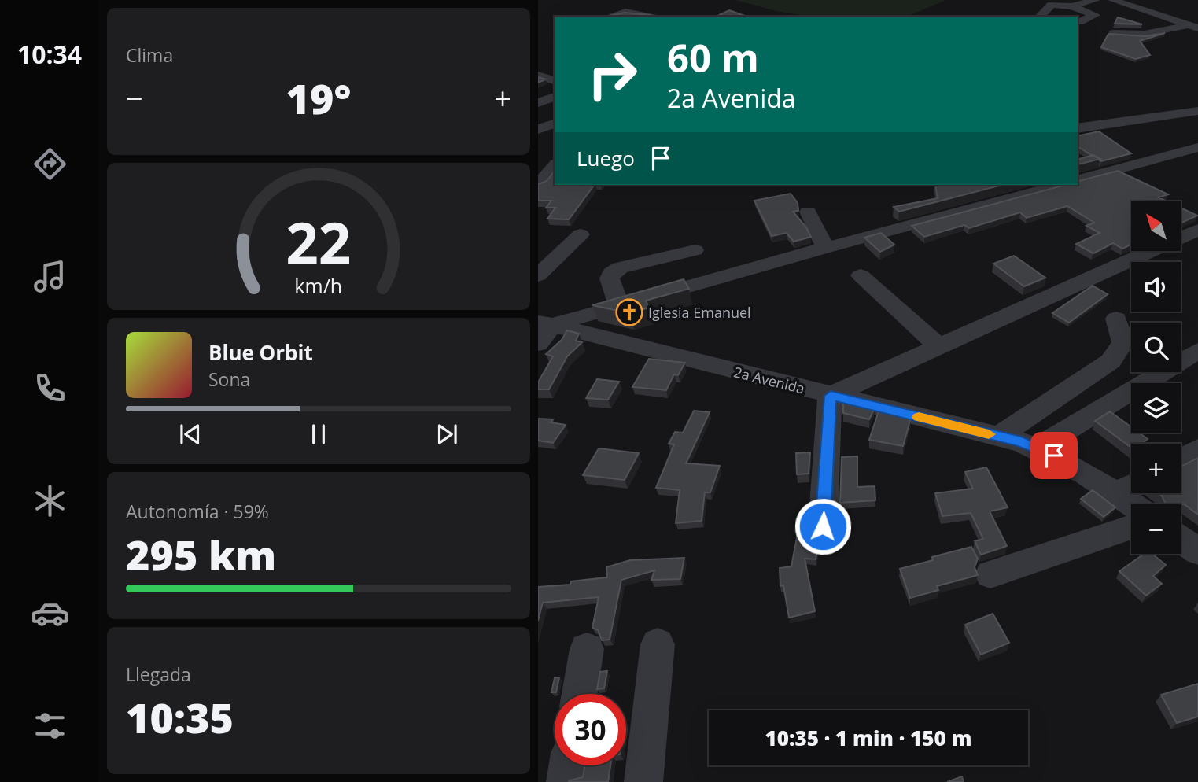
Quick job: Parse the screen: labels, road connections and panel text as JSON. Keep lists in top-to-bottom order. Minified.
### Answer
{"streets":{"street":["2a Avenida"]},"places":{"church":["Iglesia Emanuel"]},"north":"top left","page":{"tabs":"10:34","tile":["Clima",["Autonomía · 59%","295 km"],["Llegada","10:35"]],"turn":["60 m","2a Avenida"],"heat":["−","19°","+"],"then":"Luego","map_buttons":["+","−"],"song":["Blue Orbit","Sona"],"limit":"30","trip":"10:35 · 1 min · 150 m","gauge":["22","km/h"]}}
